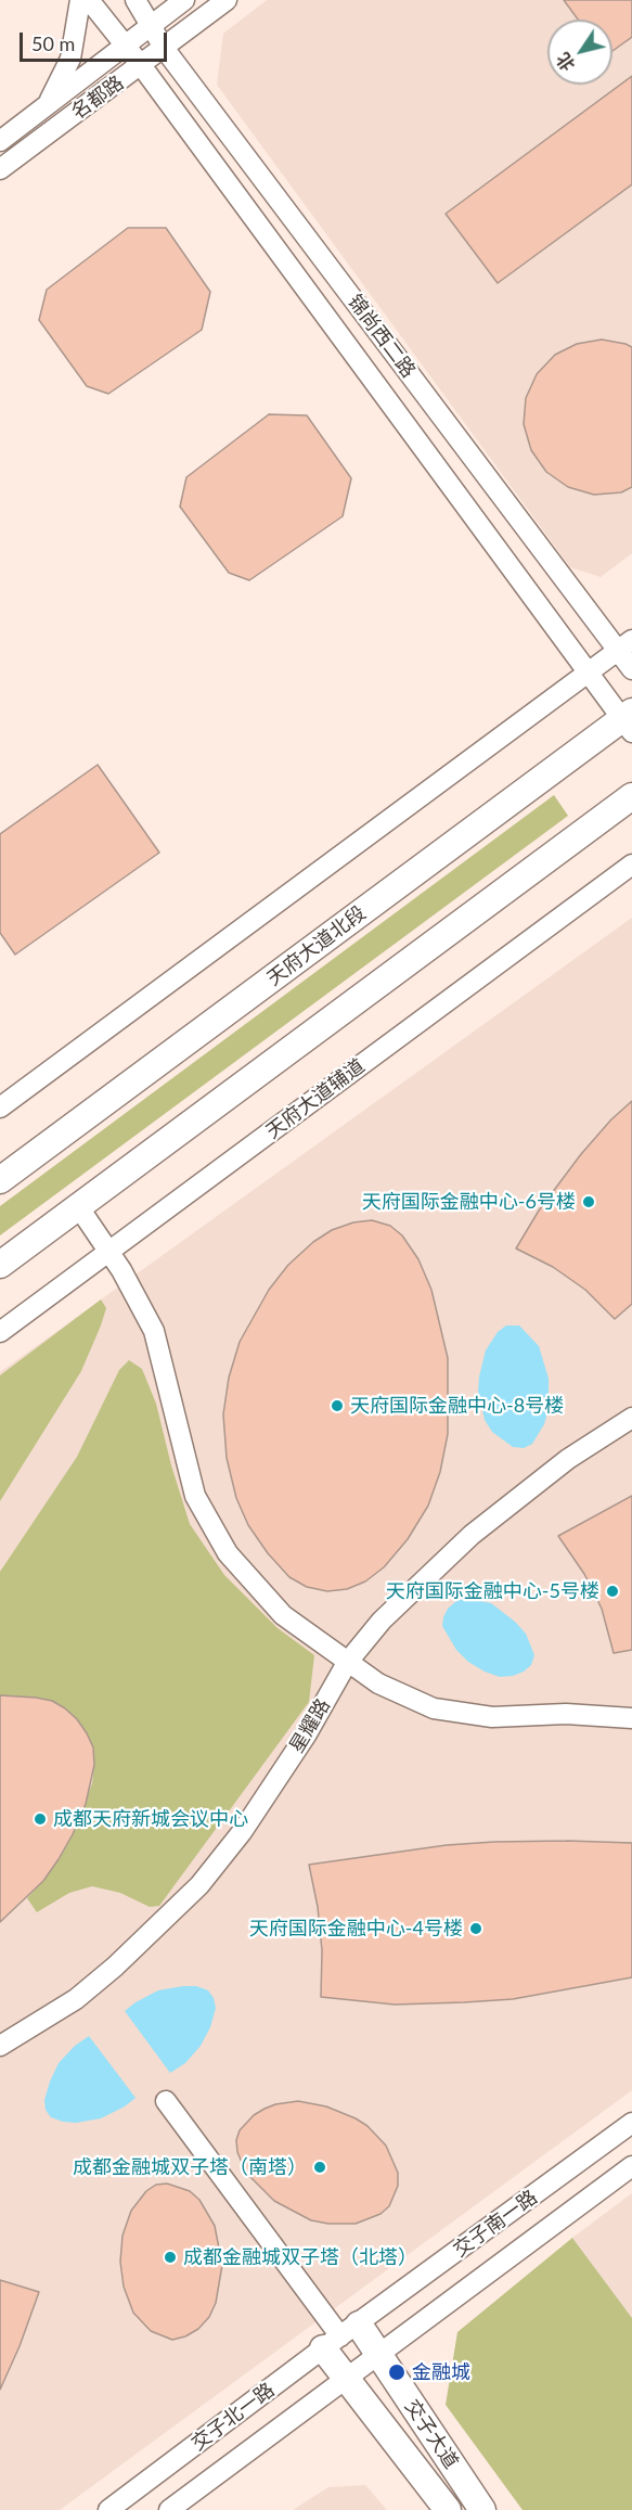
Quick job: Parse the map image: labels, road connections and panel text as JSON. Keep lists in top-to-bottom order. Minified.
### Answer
{"streets":{"main road":["天府大道北段","交子大道"],"street":["名都路","锦尚西二路","天府大道辅道","星耀路","交子南一路","交子北一路"]},"crossings":[["名都路","锦尚西二路"],["交子南一路","交子北一路"],["交子南一路","交子大道"],["交子北一路","交子大道"]],"places":["天府国际金融中心-6号楼","天府国际金融中心-8号楼","天府国际金融中心-5号楼","成都天府新城会议中心","天府国际金融中心-4号楼","成都金融城双子塔（南塔）","成都金融城双子塔（北塔）","金融城"],"scale_bar":"50 m","north":"bottom left"}
